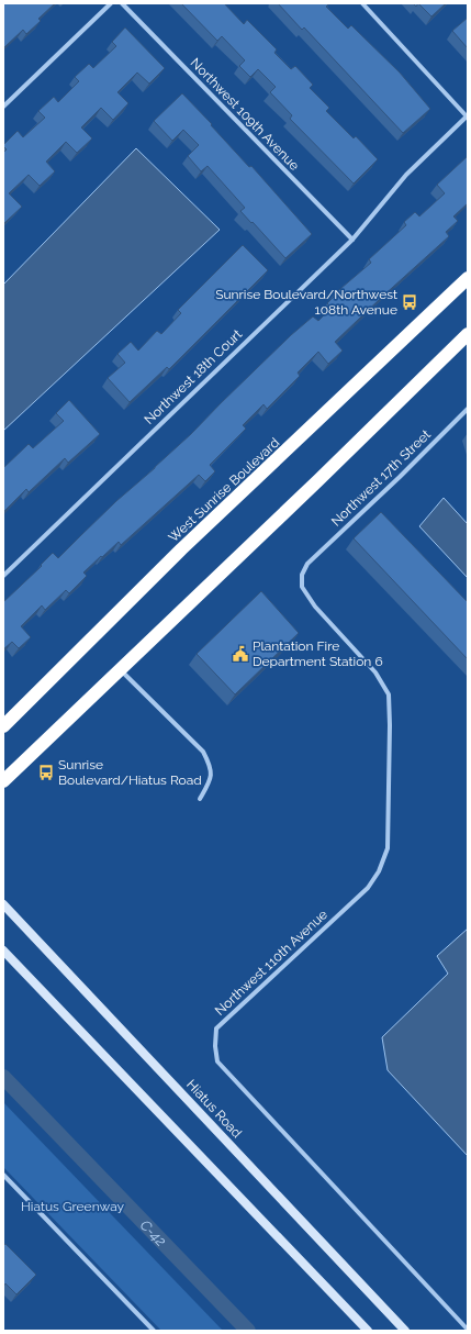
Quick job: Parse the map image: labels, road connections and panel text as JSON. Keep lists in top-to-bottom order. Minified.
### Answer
{"streets":{"highway":["West Sunrise Boulevard"],"main road":["Hiatus Road"],"street":["Northwest 109th Avenue","Northwest 18th Court","Northwest 17th Street","Northwest 110th Avenue"]},"crossings":[["Northwest 109th Avenue","Northwest 18th Court"],["Northwest 17th Street","Northwest 110th Avenue"]],"water":["C-42"],"parks":["Hiatus Greenway"],"places":{"bus stop":["Sunrise Boulevard/Northwest 108th Avenue","Sunrise Boulevard/Hiatus Road"],"public building":["Plantation Fire Department Station 6"]}}
